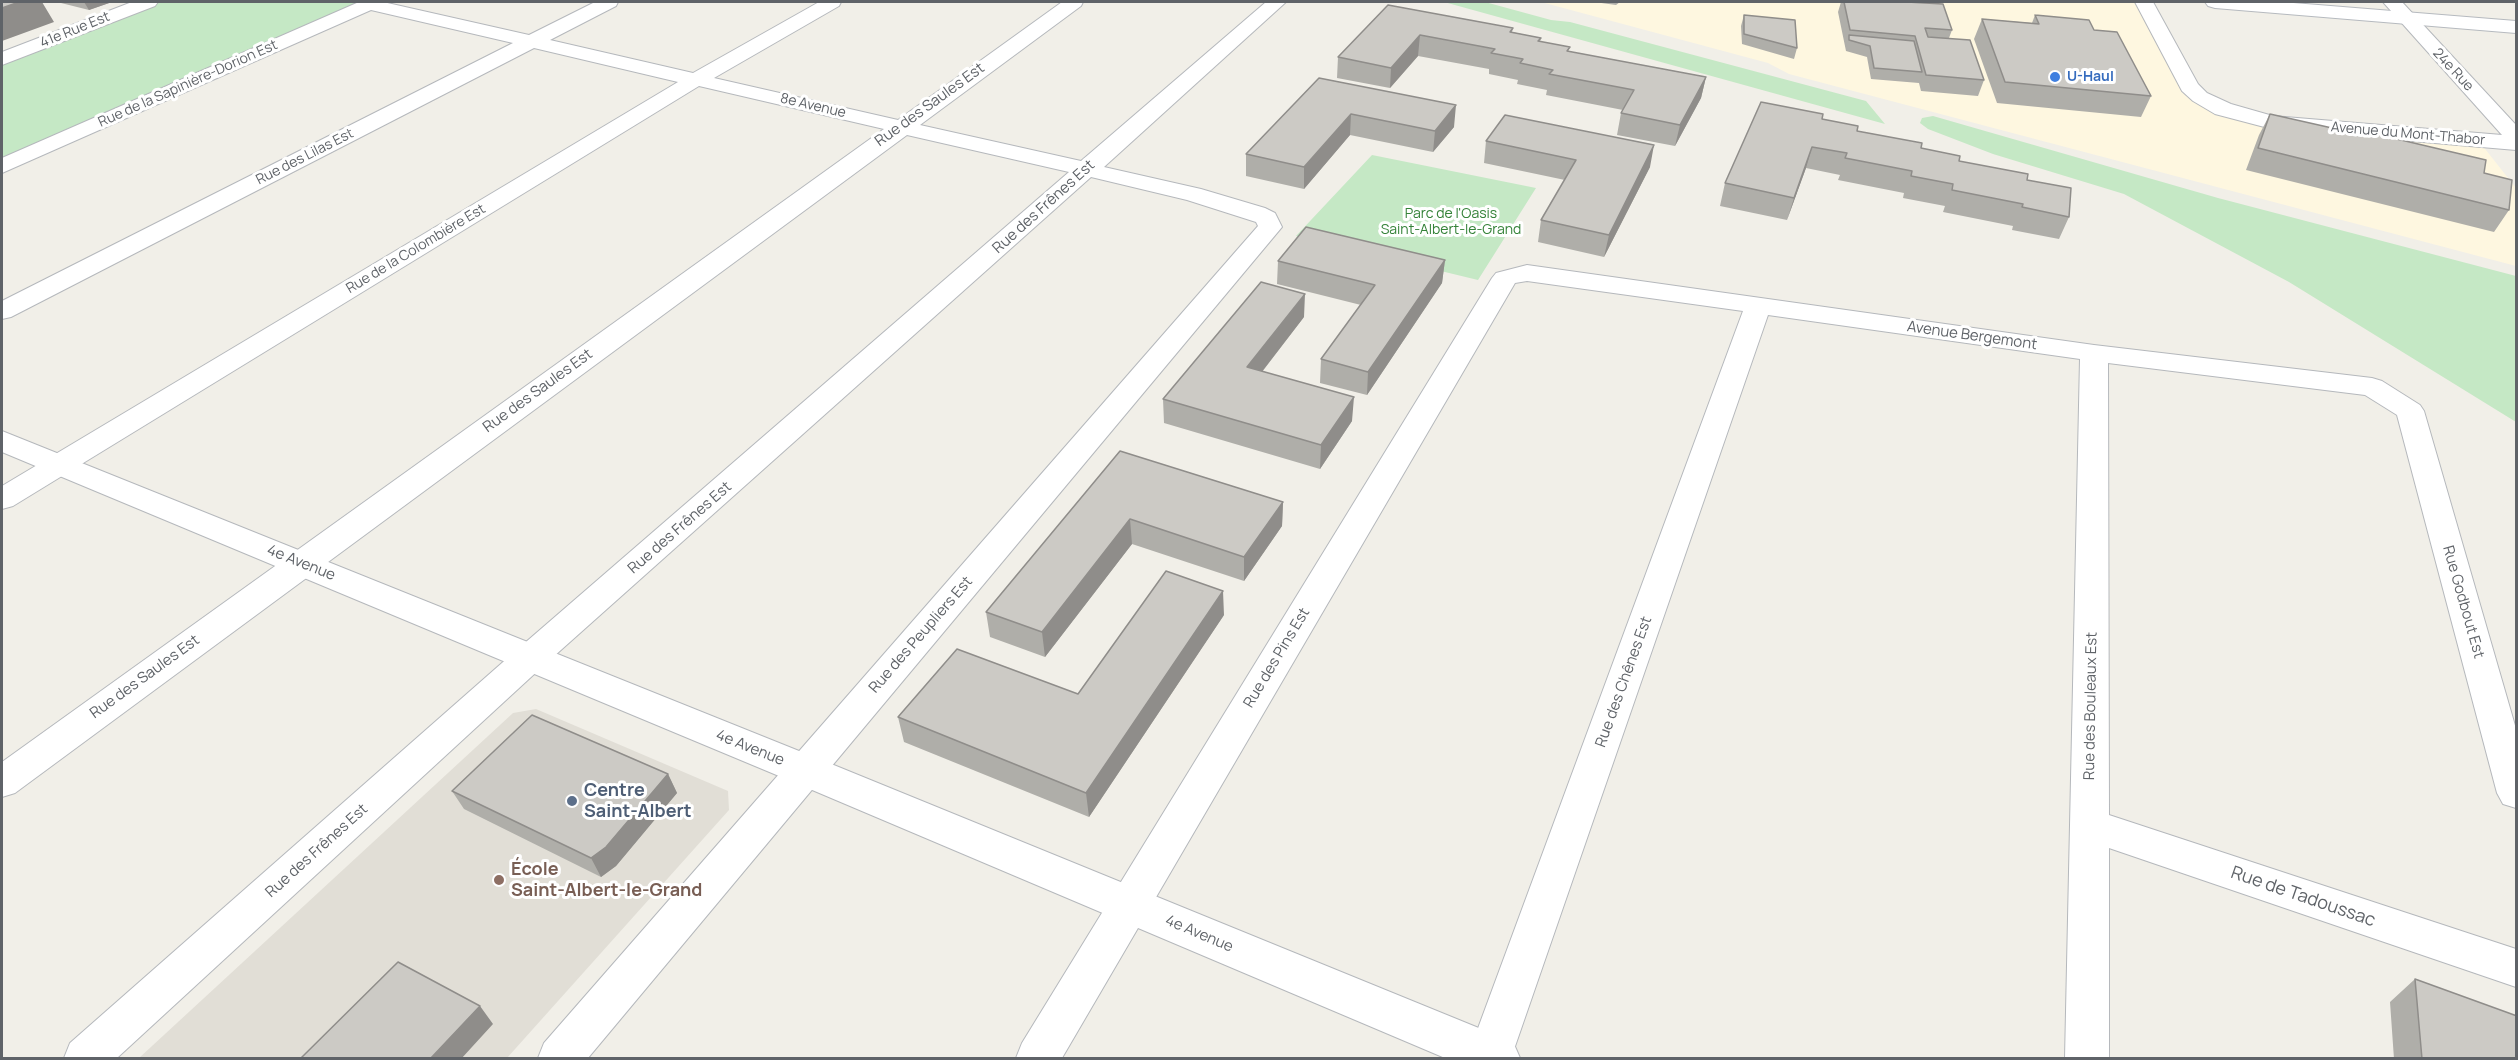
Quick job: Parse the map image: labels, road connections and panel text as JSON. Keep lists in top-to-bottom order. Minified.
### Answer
{"streets":{"street":["41e Rue Est","24e Rue","Rue de la Sapinière-Dorion Est","Rue des Saules Est","8e Avenue","Avenue du Mont-Thabor","Rue des Lilas Est","Rue des Frênes Est","Rue de la Colombière Est","Avenue Bergemont","4e Avenue","Rue Godbout Est","Rue des Peupliers Est","Rue des Pins Est","Rue des Chênes Est","Rue des Bouleaux Est","Rue de Tadoussac"]},"crossings":[["Rue de la Sapinière-Dorion Est","8e Avenue"],["Rue des Saules Est","8e Avenue"],["Rue des Saules Est","4e Avenue"],["8e Avenue","Rue des Lilas Est"],["8e Avenue","Rue des Frênes Est"],["8e Avenue","Rue de la Colombière Est"],["8e Avenue","Rue des Peupliers Est"],["Rue des Frênes Est","4e Avenue"],["Rue de la Colombière Est","4e Avenue"],["Avenue Bergemont","Rue Godbout Est"],["Avenue Bergemont","Rue des Pins Est"],["Avenue Bergemont","Rue des Chênes Est"],["Avenue Bergemont","Rue des Bouleaux Est"],["4e Avenue","Rue des Peupliers Est"],["4e Avenue","Rue des Pins Est"],["4e Avenue","Rue des Chênes Est"],["Rue des Bouleaux Est","Rue de Tadoussac"]],"parks":["Parc de l'Oasis Saint-Albert-le-Grand"],"places":["U-Haul","Centre Saint-Albert","École Saint-Albert-le-Grand"]}
